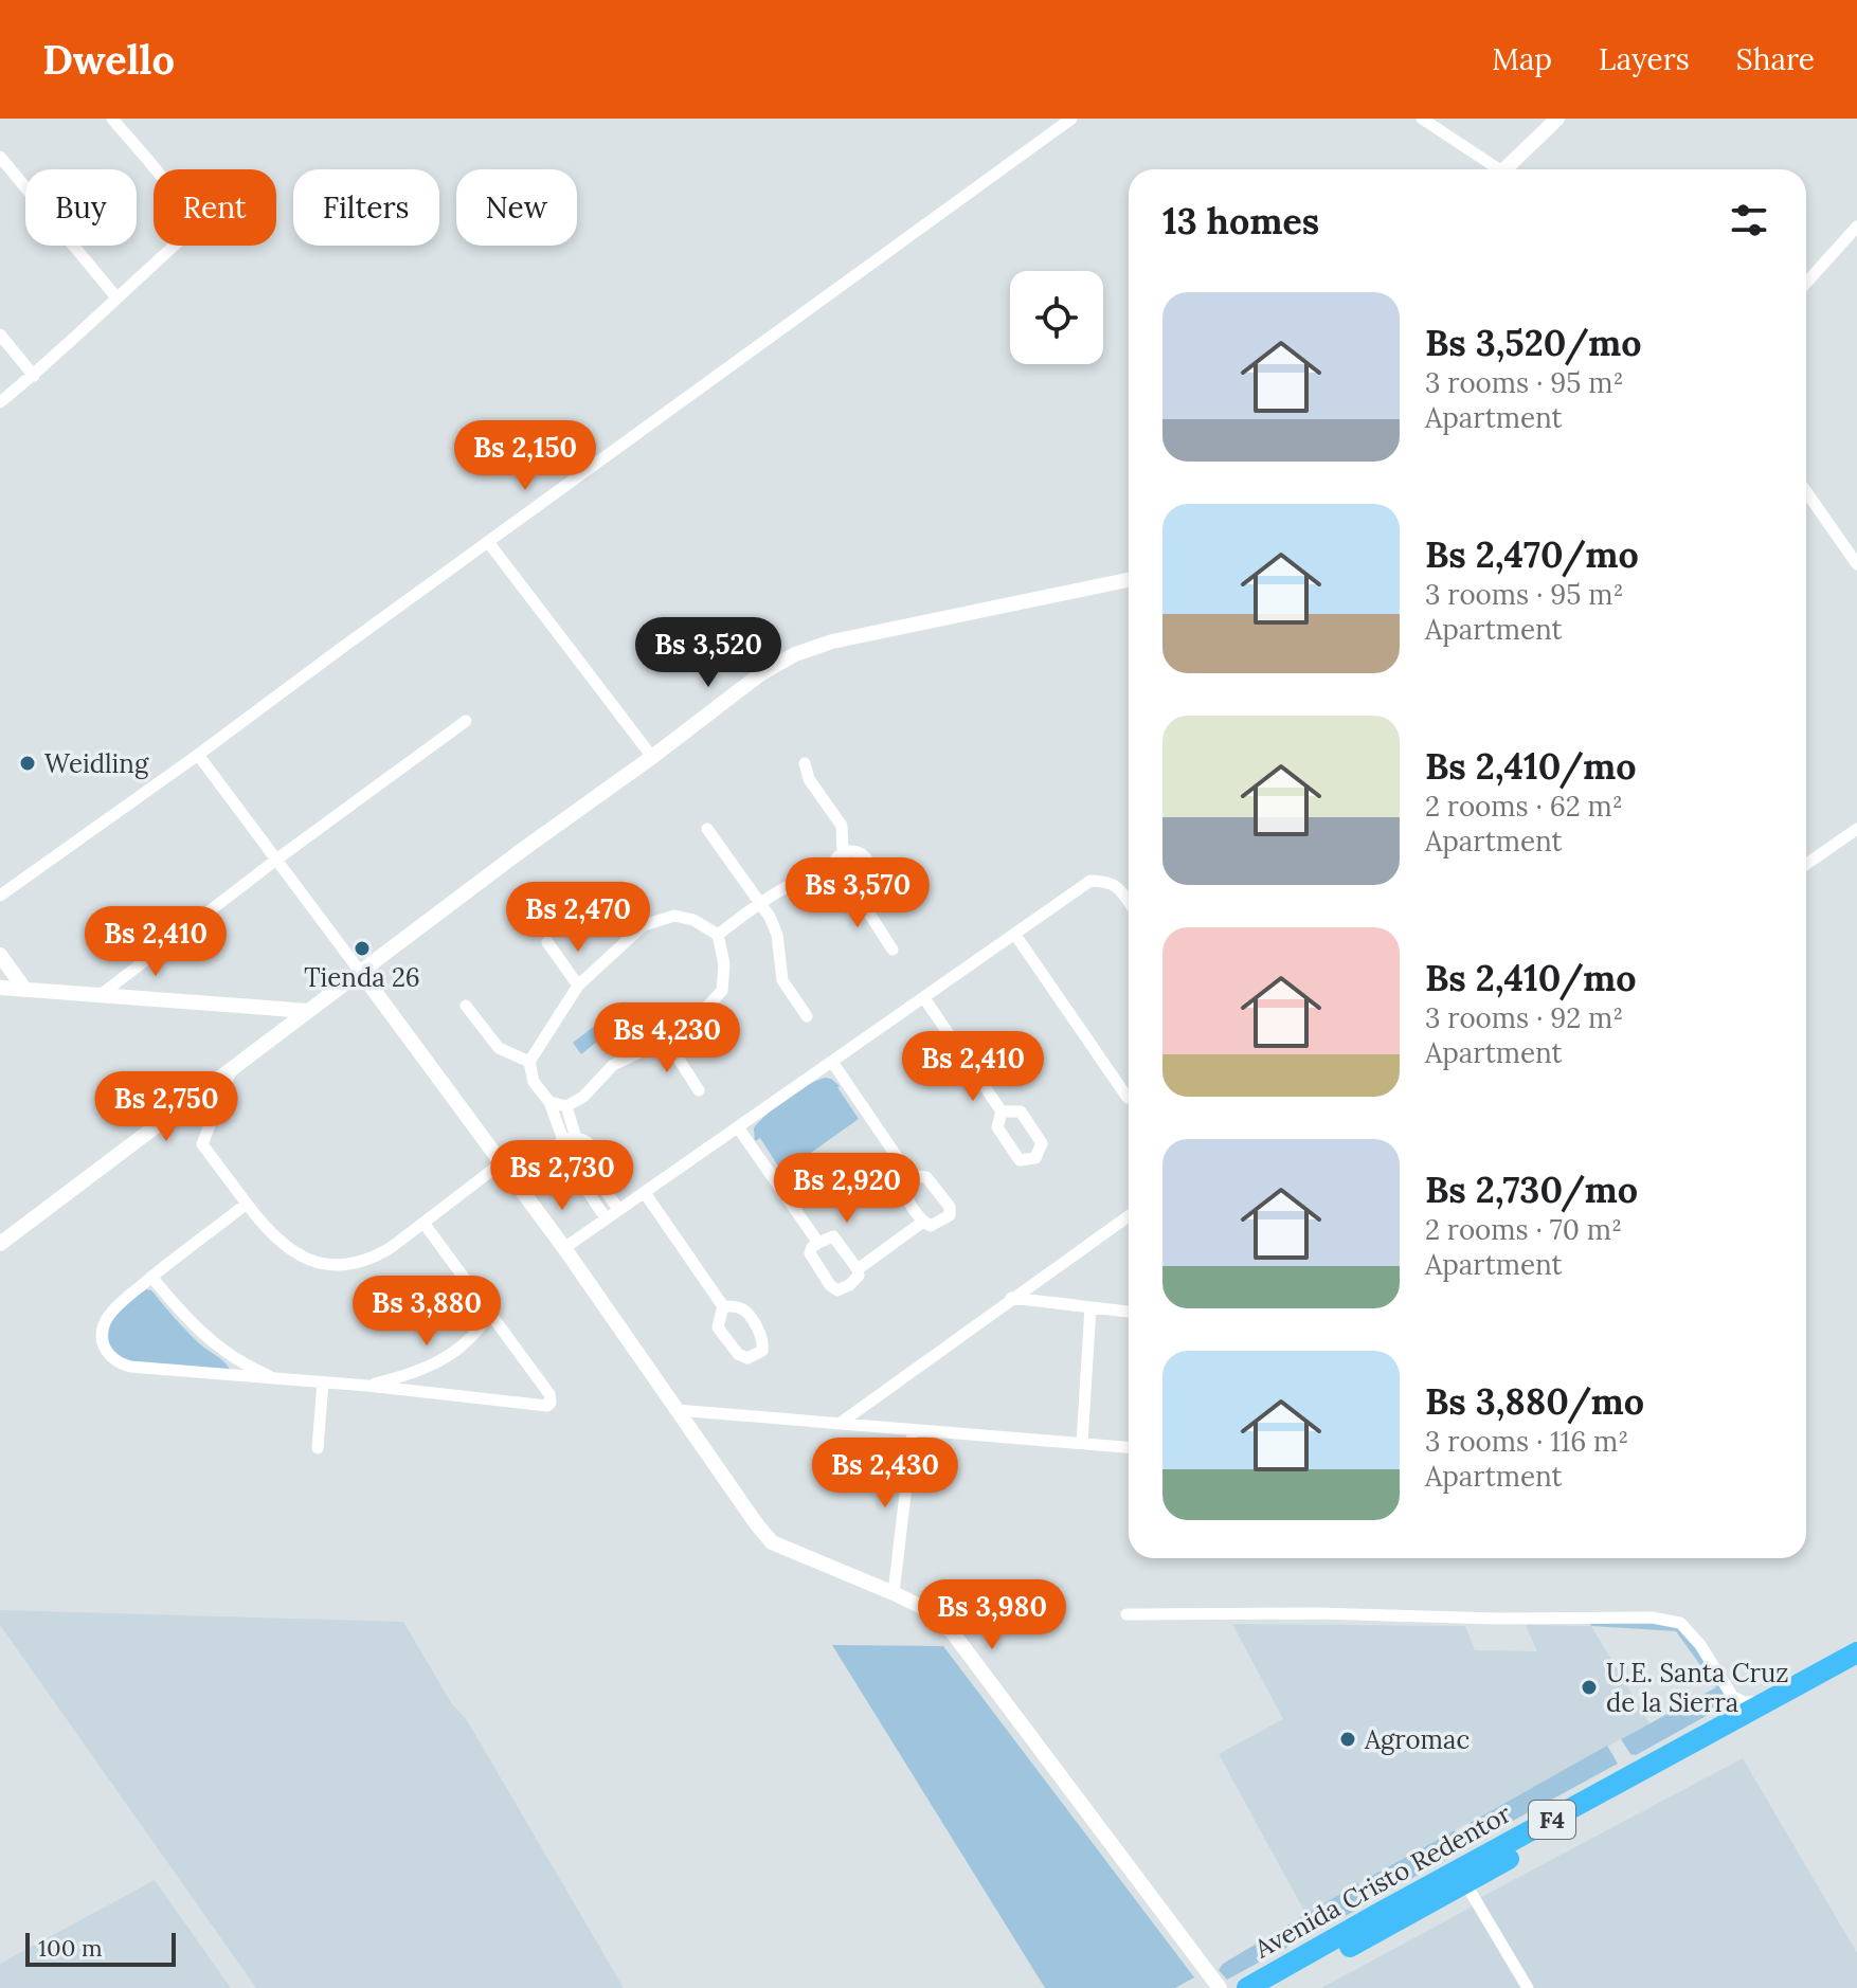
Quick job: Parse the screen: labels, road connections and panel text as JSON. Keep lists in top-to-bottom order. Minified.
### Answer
{"streets":{"highway":["F4","Avenida Cristo Redentor"]},"places":["Weidling","Tienda 26","U.E. Santa Cruz de la Sierra","Agromac"],"scale_bar":"100 m","page":{"header":"Dwello","nav":["Map","Layers","Share"],"chip":["Buy","Rent","Filters","New"],"heading":"13 homes","list":[{"name":"Bs 3,520/mo","note":"3 rooms · 95 m² · Apartment"},{"name":"Bs 2,470/mo","note":"3 rooms · 95 m² · Apartment"},{"name":"Bs 2,410/mo","note":"2 rooms · 62 m² · Apartment"},{"name":"Bs 2,410/mo","note":"3 rooms · 92 m² · Apartment"},{"name":"Bs 2,730/mo","note":"2 rooms · 70 m² · Apartment"},{"name":"Bs 3,880/mo","note":"3 rooms · 116 m² · Apartment"}],"price":["Bs 2,150","Bs 3,520","Bs 3,570","Bs 2,470","Bs 2,410","Bs 4,230","Bs 2,410","Bs 2,750","Bs 2,730","Bs 2,920","Bs 3,880","Bs 2,430","Bs 3,980"],"scale":"100 m"}}
